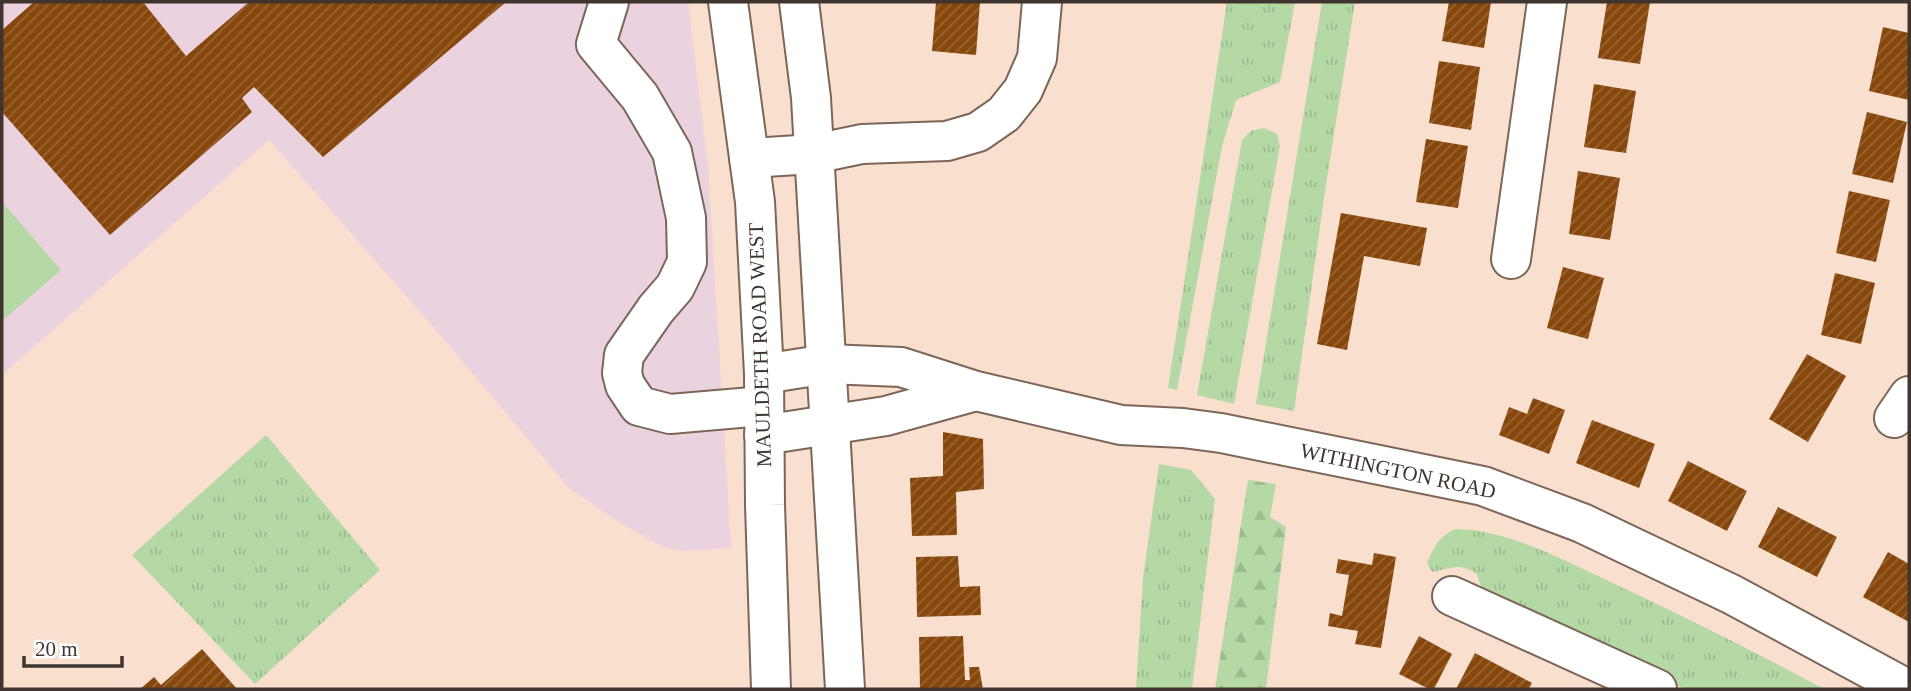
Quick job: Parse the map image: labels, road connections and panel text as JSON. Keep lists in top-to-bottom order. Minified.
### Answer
{"streets":{"street":["MAULDETH ROAD WEST","WITHINGTON ROAD"]},"crossings":[["MAULDETH ROAD WEST","WITHINGTON ROAD"]],"scale_bar":"20 m"}
